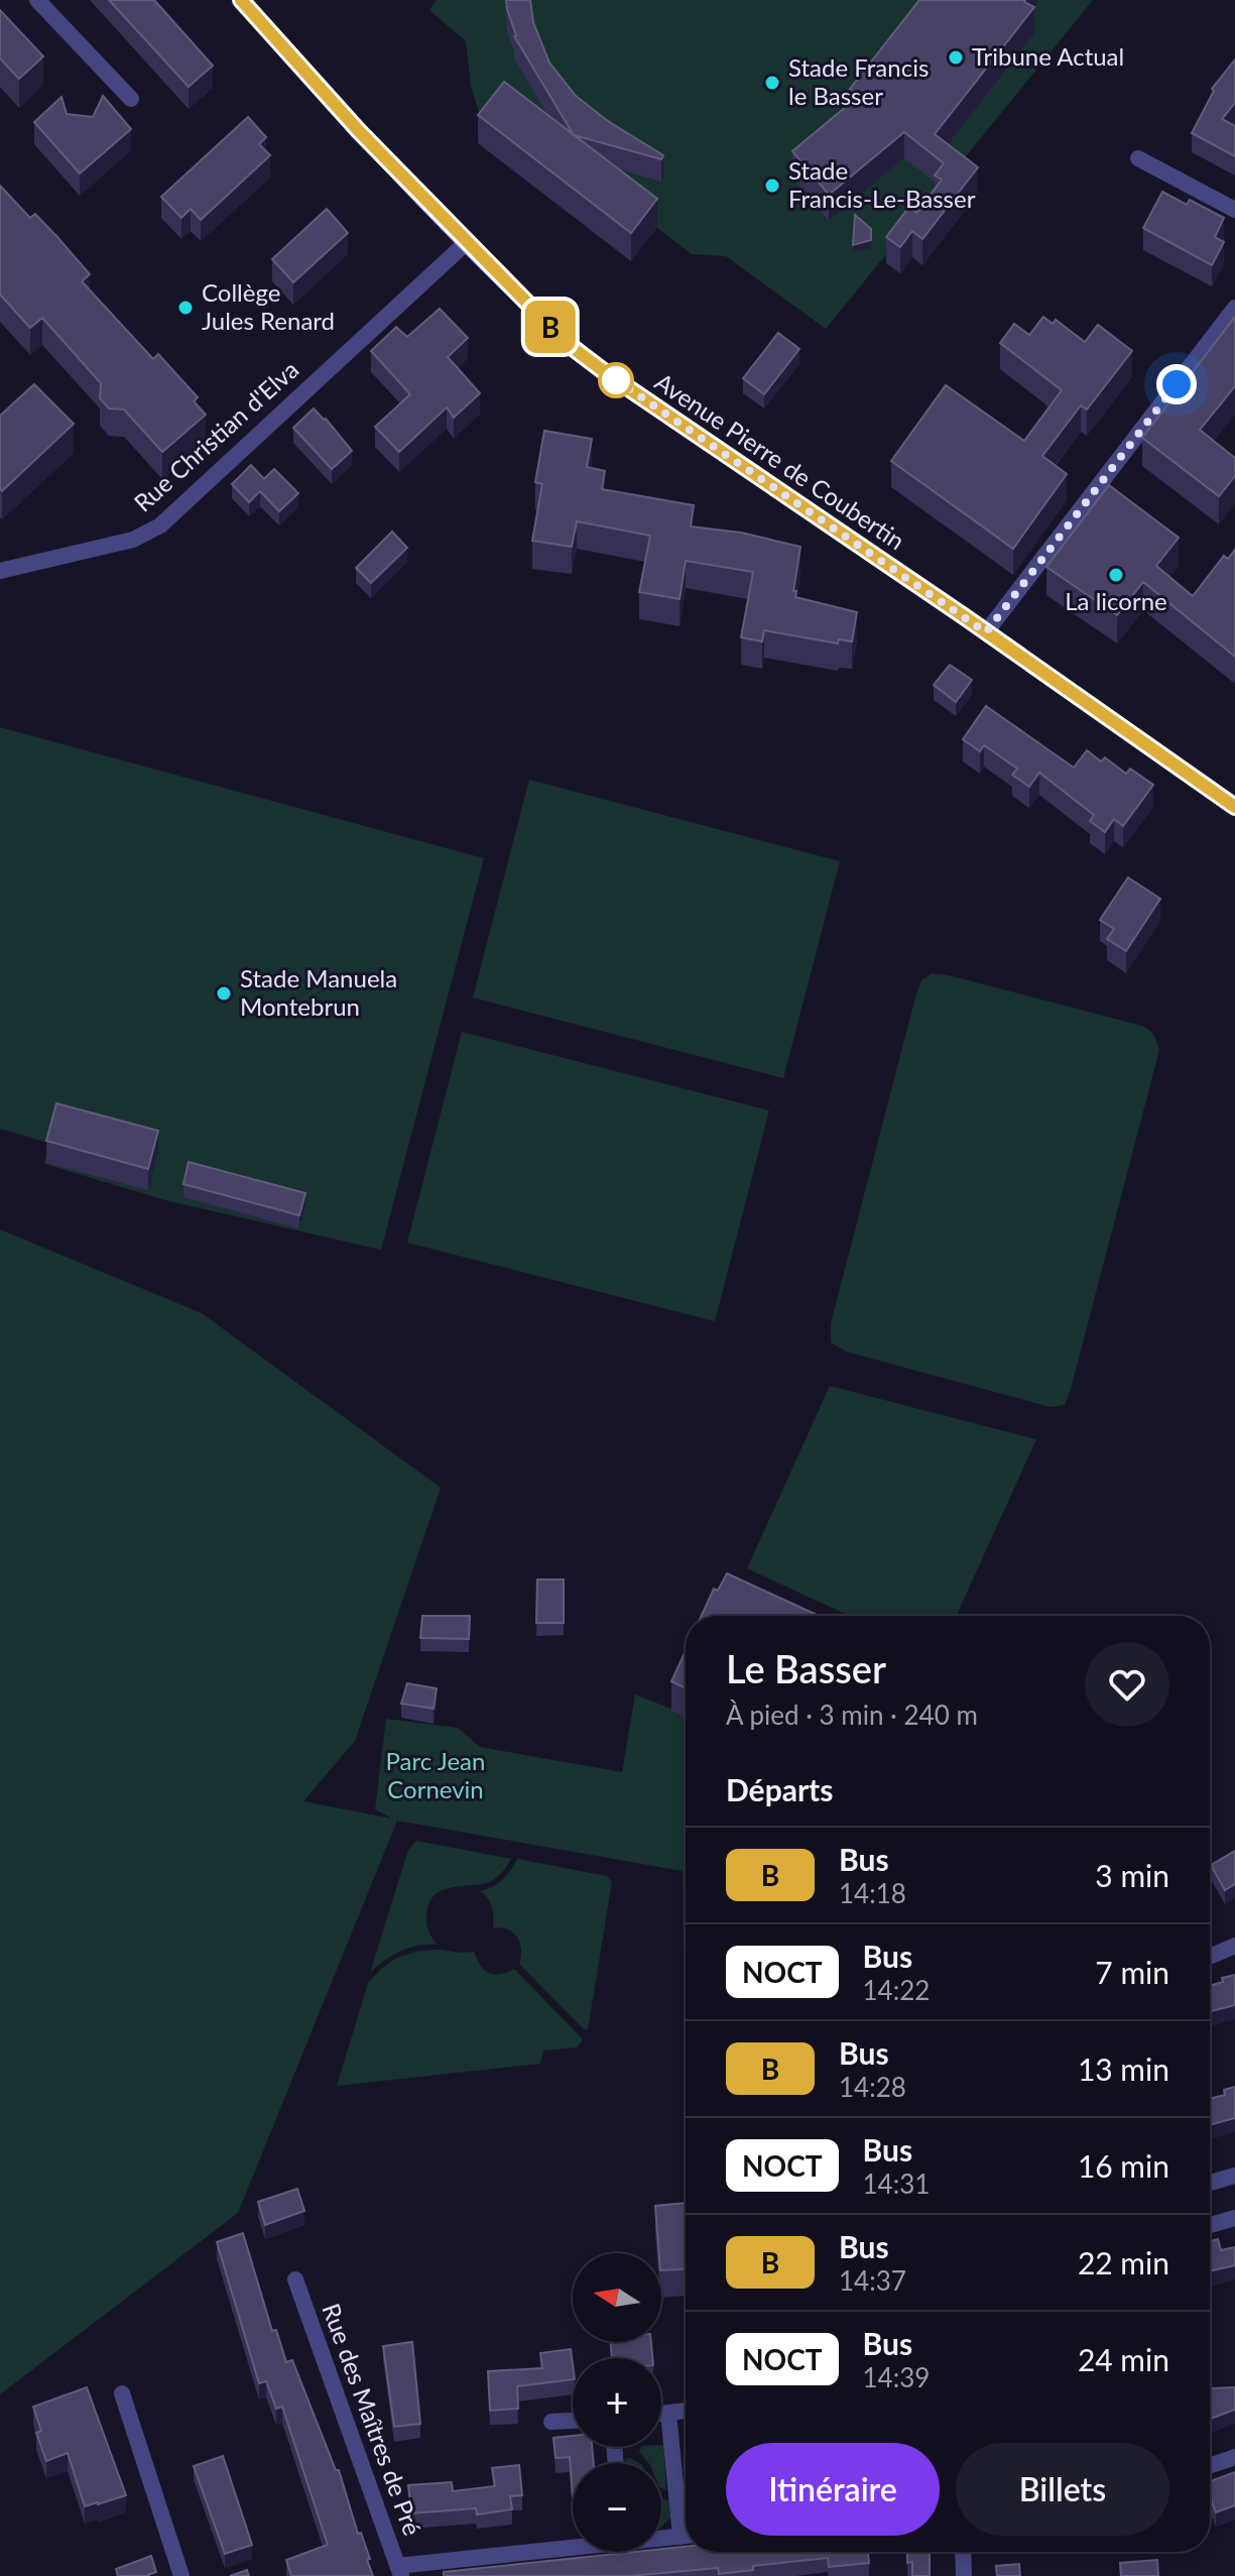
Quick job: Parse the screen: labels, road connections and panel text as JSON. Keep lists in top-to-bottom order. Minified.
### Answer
{"streets":{"street":["Rue Christian d'Elva","Avenue Pierre de Coubertin","Rue des Maîtres de Pré"]},"crossings":[["Rue Christian d'Elva","Avenue Pierre de Coubertin"]],"parks":["Parc Jean Cornevin"],"places":["Tribune Actual","Stade Francis le Basser","Stade Francis-Le-Basser","Collège Jules Renard","La licorne","Stade Manuela Montebrun"],"lines":["bus line B"],"north":"left","page":{"on_map":"B","heading":[["Le Basser","À pied · 3 min · 240 m"],"Départs"],"list":[{"mark":"B","name":"Bus","note":"14:18","value":"3 min"},{"mark":"NOCT","name":"Bus","note":"14:22","value":"7 min"},{"mark":"B","name":"Bus","note":"14:28","value":"13 min"},{"mark":"NOCT","name":"Bus","note":"14:31","value":"16 min"},{"mark":"B","name":"Bus","note":"14:37","value":"22 min"},{"mark":"NOCT","name":"Bus","note":"14:39","value":"24 min"}],"map_buttons":["+","−"],"buttons":["Itinéraire","Billets"]}}
